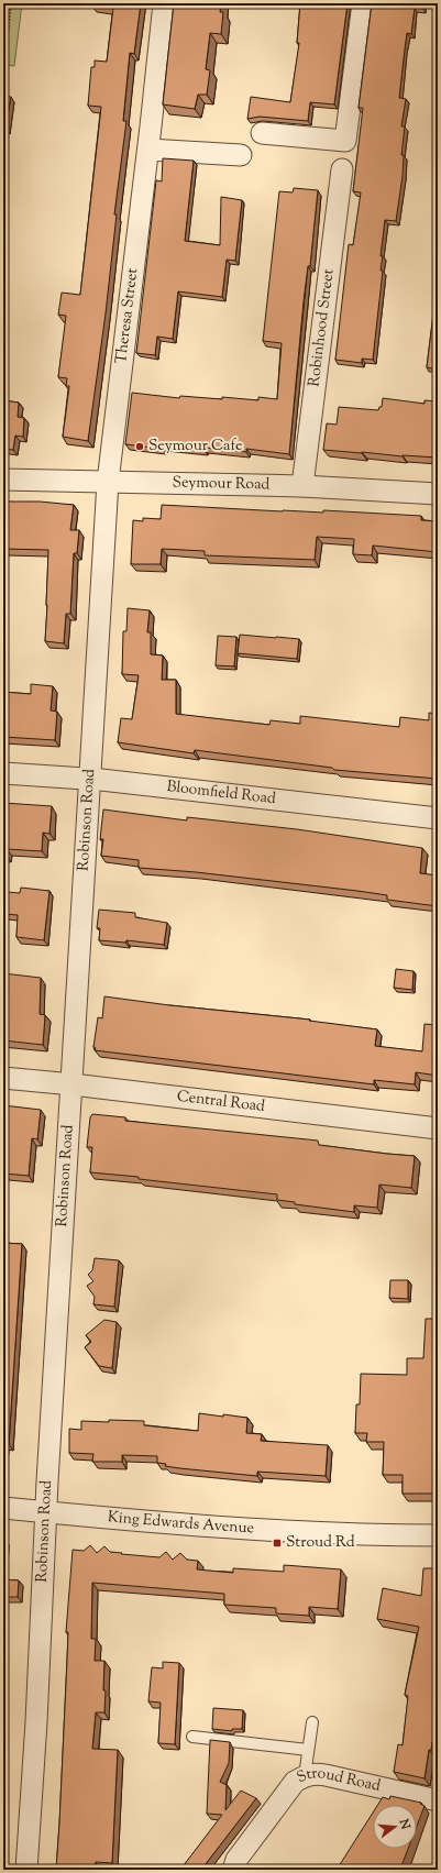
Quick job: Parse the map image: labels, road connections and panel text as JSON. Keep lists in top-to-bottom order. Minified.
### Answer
{"streets":{"street":["Theresa Street","Robinhood Street","Seymour Road","Bloomfield Road","Robinson Road","Central Road","King Edwards Avenue","Stroud Road"]},"crossings":[["Theresa Street","Seymour Road"],["Theresa Street","Robinson Road"],["Robinhood Street","Seymour Road"],["Seymour Road","Robinson Road"],["Bloomfield Road","Robinson Road"],["Robinson Road","Central Road"],["Robinson Road","King Edwards Avenue"]],"places":{"other":["Seymour Cafe"],"transit":["Stroud Rd"]},"north":"right"}
